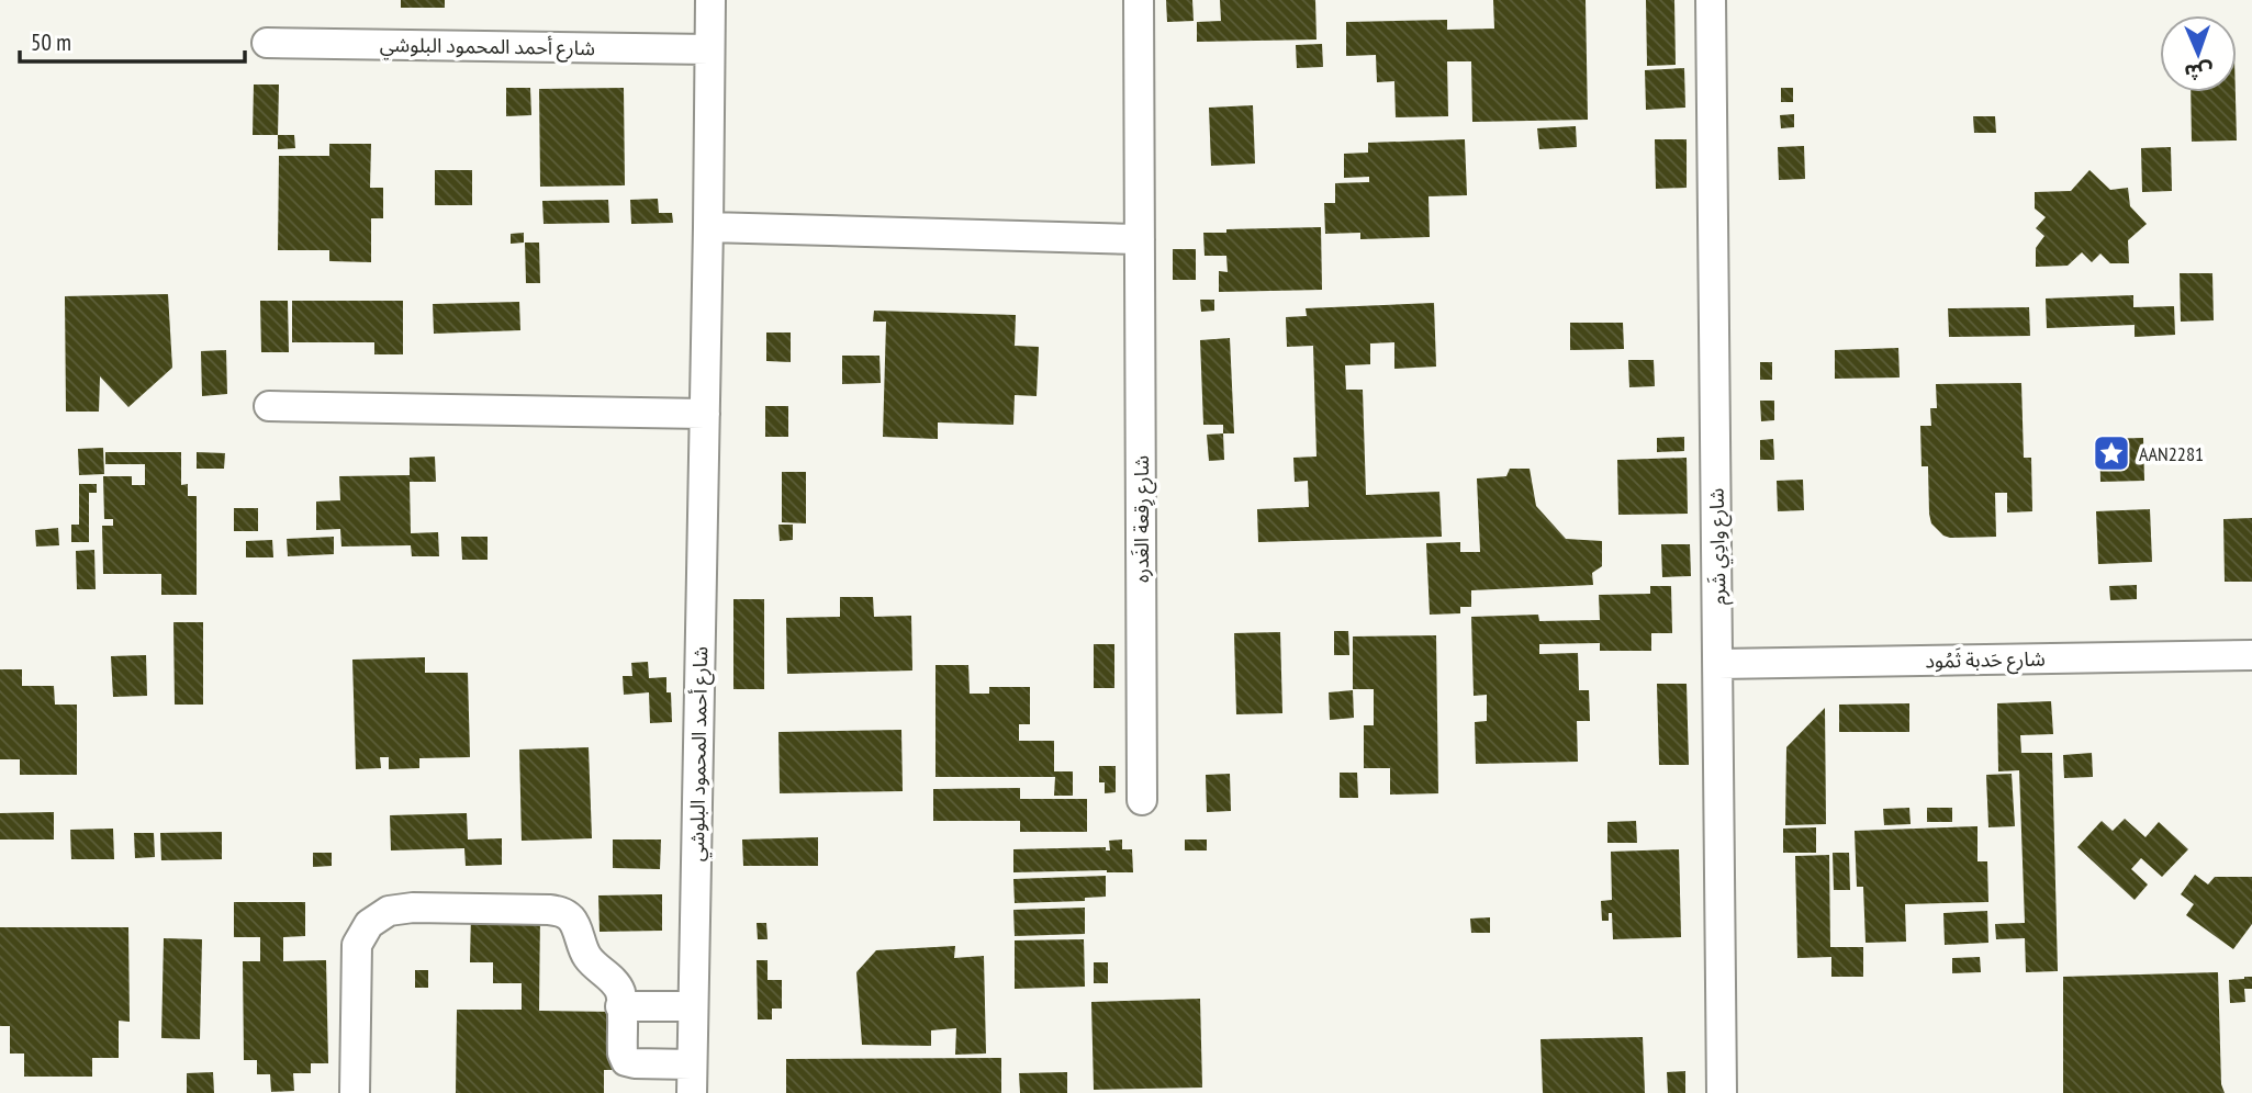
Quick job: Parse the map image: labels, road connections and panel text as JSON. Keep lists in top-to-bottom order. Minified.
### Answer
{"streets":{"street":["شارع أحمد المحمود البلوشي","شارع رِقعة الغَدره","شارع وادِي شَرم","شارع حَدبة ثَمُود"]},"crossings":[["شارع وادِي شَرم","شارع حَدبة ثَمُود"]],"places":{"place":["AAN2281"]},"scale_bar":"50 m","north":"bottom"}
